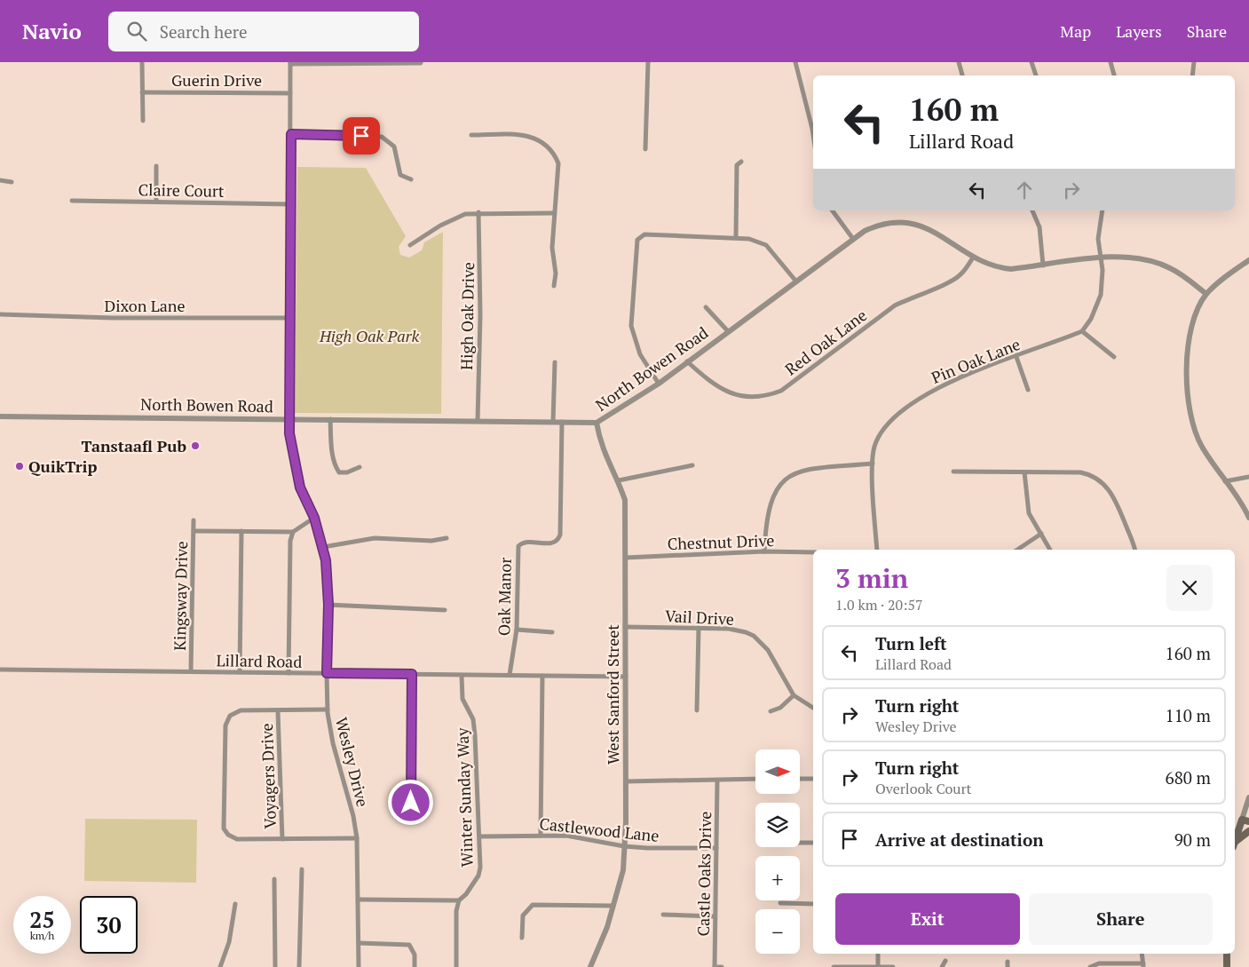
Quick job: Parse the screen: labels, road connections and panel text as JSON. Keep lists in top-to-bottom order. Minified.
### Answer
{"streets":{"street":["Guerin Drive","Claire Court","Dixon Lane","High Oak Drive","Red Oak Lane","Pin Oak Lane","North Bowen Road","Chestnut Drive","Kingsway Drive","Oak Manor","Vail Drive","Lillard Road","West Sanford Street","Wesley Drive","Voyagers Drive","Winter Sunday Way","Castlewood Lane","Castle Oaks Drive"]},"crossings":[["Guerin Drive","Wesley Drive"],["Claire Court","Wesley Drive"],["Dixon Lane","Wesley Drive"],["High Oak Drive","North Bowen Road"],["Red Oak Lane","North Bowen Road"],["North Bowen Road","Oak Manor"],["North Bowen Road","West Sanford Street"],["North Bowen Road","Wesley Drive"],["Chestnut Drive","West Sanford Street"],["Kingsway Drive","Lillard Road"],["Oak Manor","Lillard Road"],["Vail Drive","West Sanford Street"],["Lillard Road","West Sanford Street"],["Lillard Road","Wesley Drive"],["Lillard Road","Winter Sunday Way"],["West Sanford Street","Castlewood Lane"],["Winter Sunday Way","Castlewood Lane"],["Castlewood Lane","Castle Oaks Drive"]],"parks":["High Oak Park"],"places":["Tanstaafl Pub","QuikTrip"],"north":"right","page":{"header":"Navio","search":"Search here","nav":["Map","Layers","Share"],"turn":["160 m","Lillard Road"],"heading":["3 min","1.0 km · 20:57"],"list":[{"name":"Turn left","note":"Lillard Road","value":"160 m"},{"name":"Turn right","note":"Wesley Drive","value":"110 m"},{"name":"Turn right","note":"Overlook Court","value":"680 m"},{"name":"Arrive at destination","value":"90 m"}],"map_buttons":["+","−"],"buttons":["Exit","Share"],"speed":"25 km/h","limit":"30"}}
